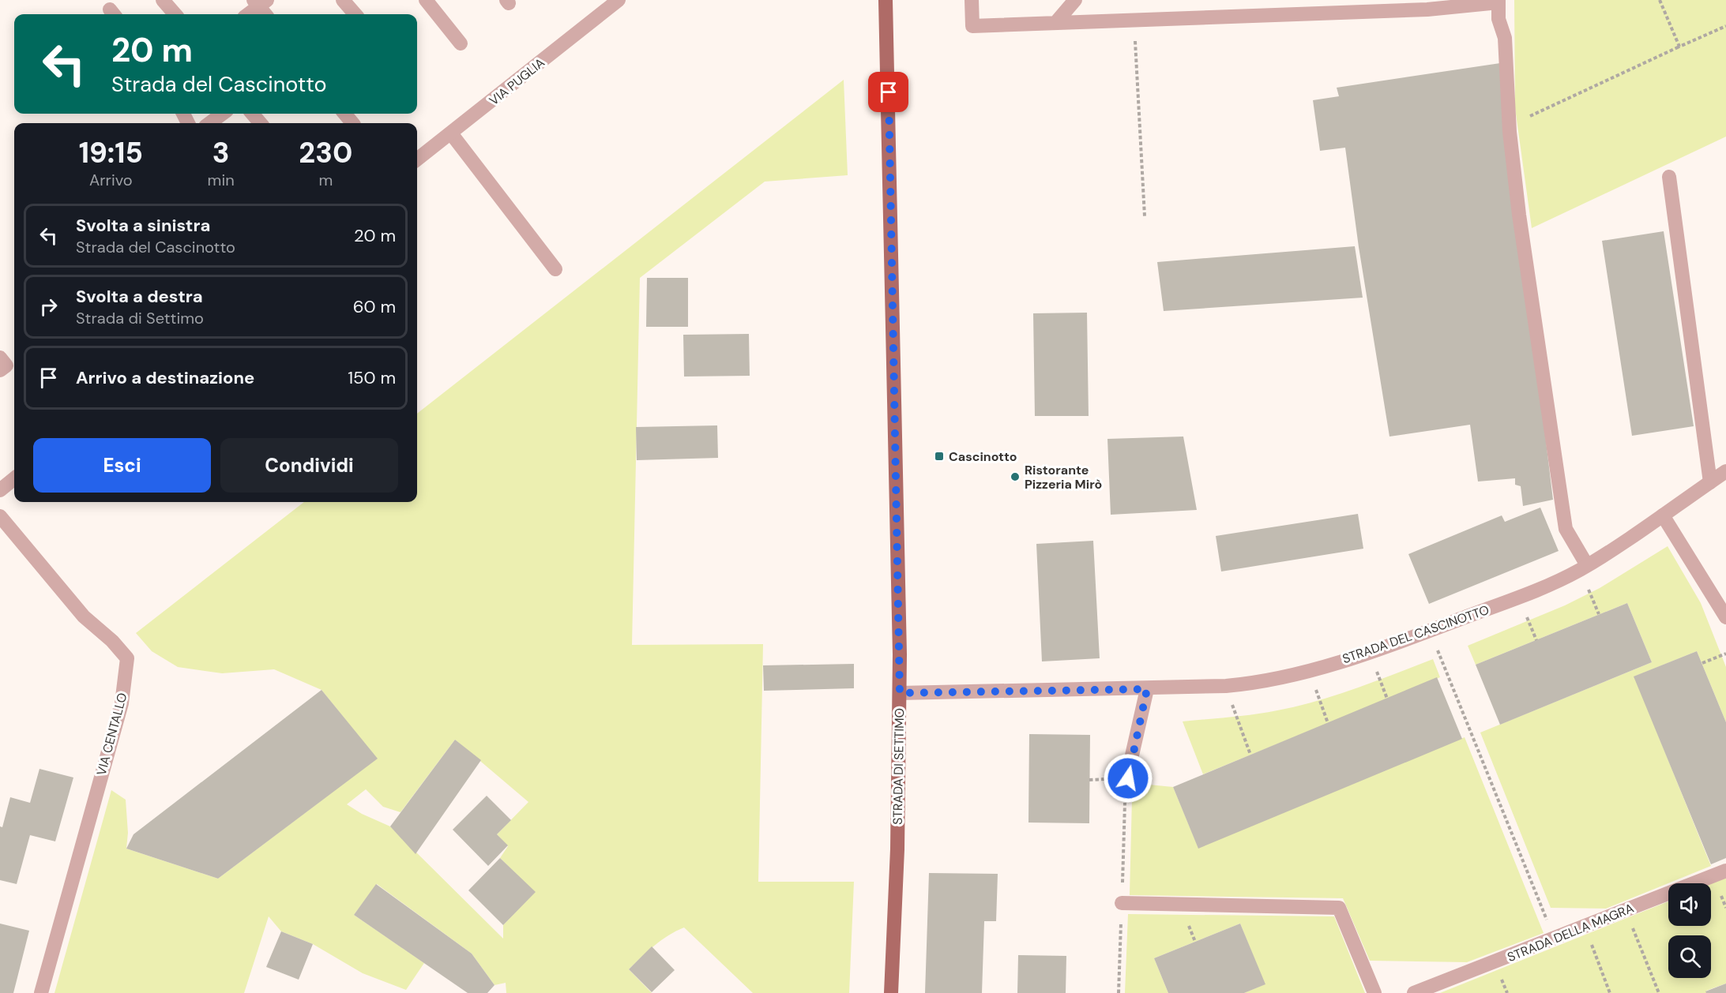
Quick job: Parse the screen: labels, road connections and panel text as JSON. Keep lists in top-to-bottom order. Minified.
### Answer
{"streets":{"main road":["STRADA DI SETTIMO"],"street":["VIA PUGLIA","STRADA DEL CASCINOTTO","VIA CENTALLO","STRADA DELLA MAGRA"]},"crossings":[["STRADA DEL CASCINOTTO","STRADA DI SETTIMO"]],"places":{"transit":["Cascinotto"],"other":["Ristorante Pizzeria Mirò"]},"page":{"turn":["20 m","Strada del Cascinotto"],"eta":["19:15","Arrivo","3","min","230","m"],"list":[{"name":"Svolta a sinistra","note":"Strada del Cascinotto","value":"20 m"},{"name":"Svolta a destra","note":"Strada di Settimo","value":"60 m"},{"name":"Arrivo a destinazione","value":"150 m"}],"buttons":["Esci","Condividi"]}}
